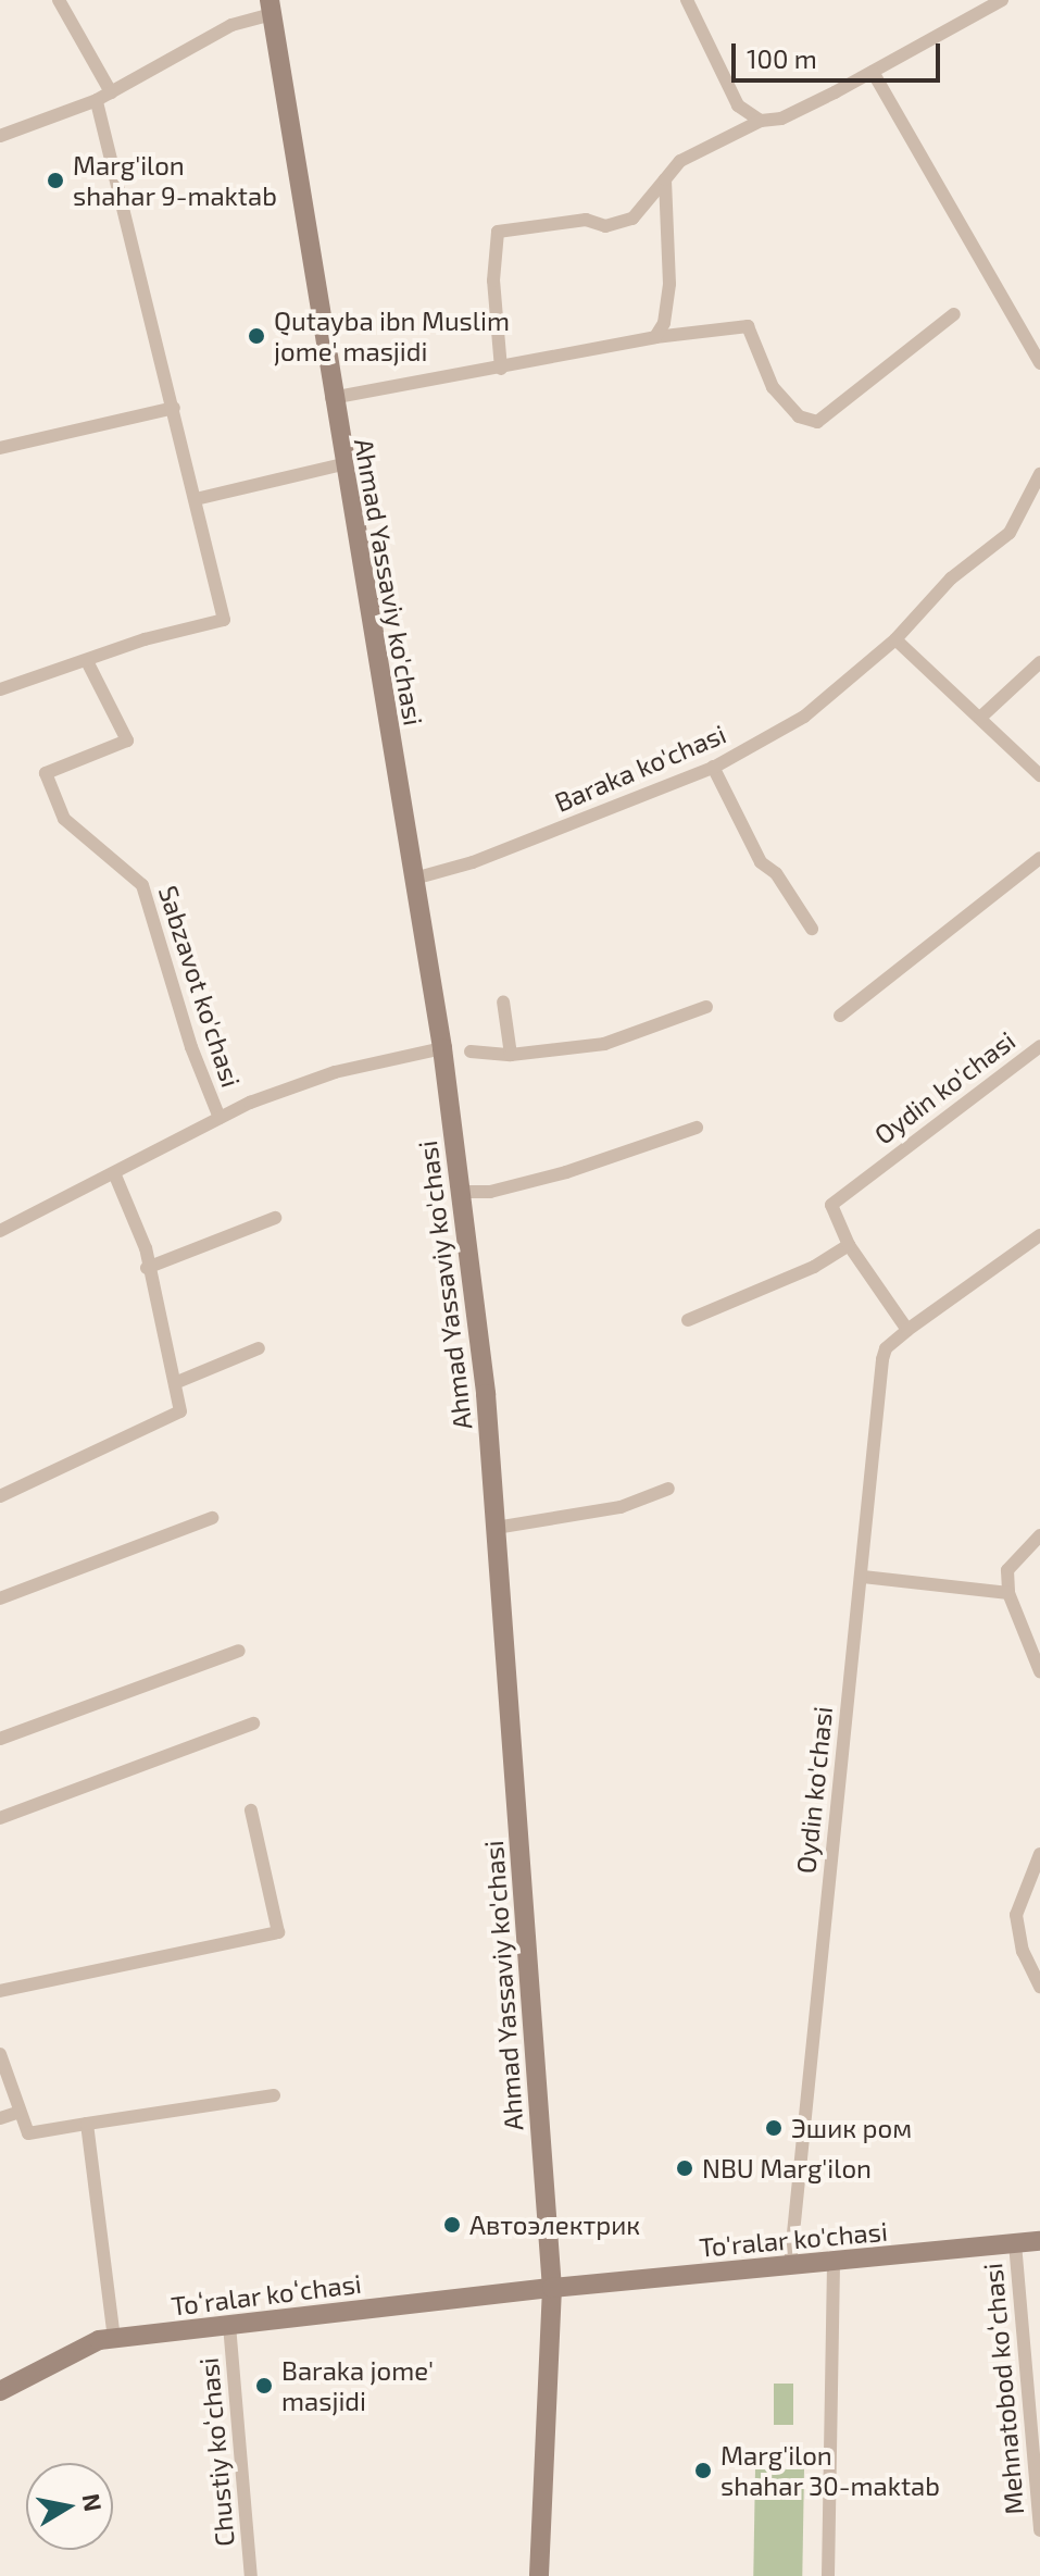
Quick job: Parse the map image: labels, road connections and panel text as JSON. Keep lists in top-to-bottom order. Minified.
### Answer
{"streets":{"main road":["Ahmad Yassaviy ko'chasi","To'ralar ko'chasi","Toʻralar koʻchasi"],"street":["Baraka ko'chasi","Sabzavot ko'chasi","Oydin ko'chasi","Mehnatobod koʻchasi","Chustiy koʻchasi"]},"crossings":[["Ahmad Yassaviy ko'chasi","Baraka ko'chasi"],["Ahmad Yassaviy ko'chasi","To'ralar ko'chasi"],["Ahmad Yassaviy ko'chasi","Toʻralar koʻchasi"],["Oydin ko'chasi","To'ralar ko'chasi"],["To'ralar ko'chasi","Toʻralar koʻchasi"],["To'ralar ko'chasi","Mehnatobod koʻchasi"],["Toʻralar koʻchasi","Chustiy koʻchasi"]],"places":["Marg'ilon shahar 9-maktab","Qutayba ibn Muslim jome' masjidi","Эшик ром","NBU Marg'ilon","Автоэлектрик","Baraka jome' masjidi","Marg'ilon shahar 30-maktab"],"scale_bar":"100 m","north":"right"}
